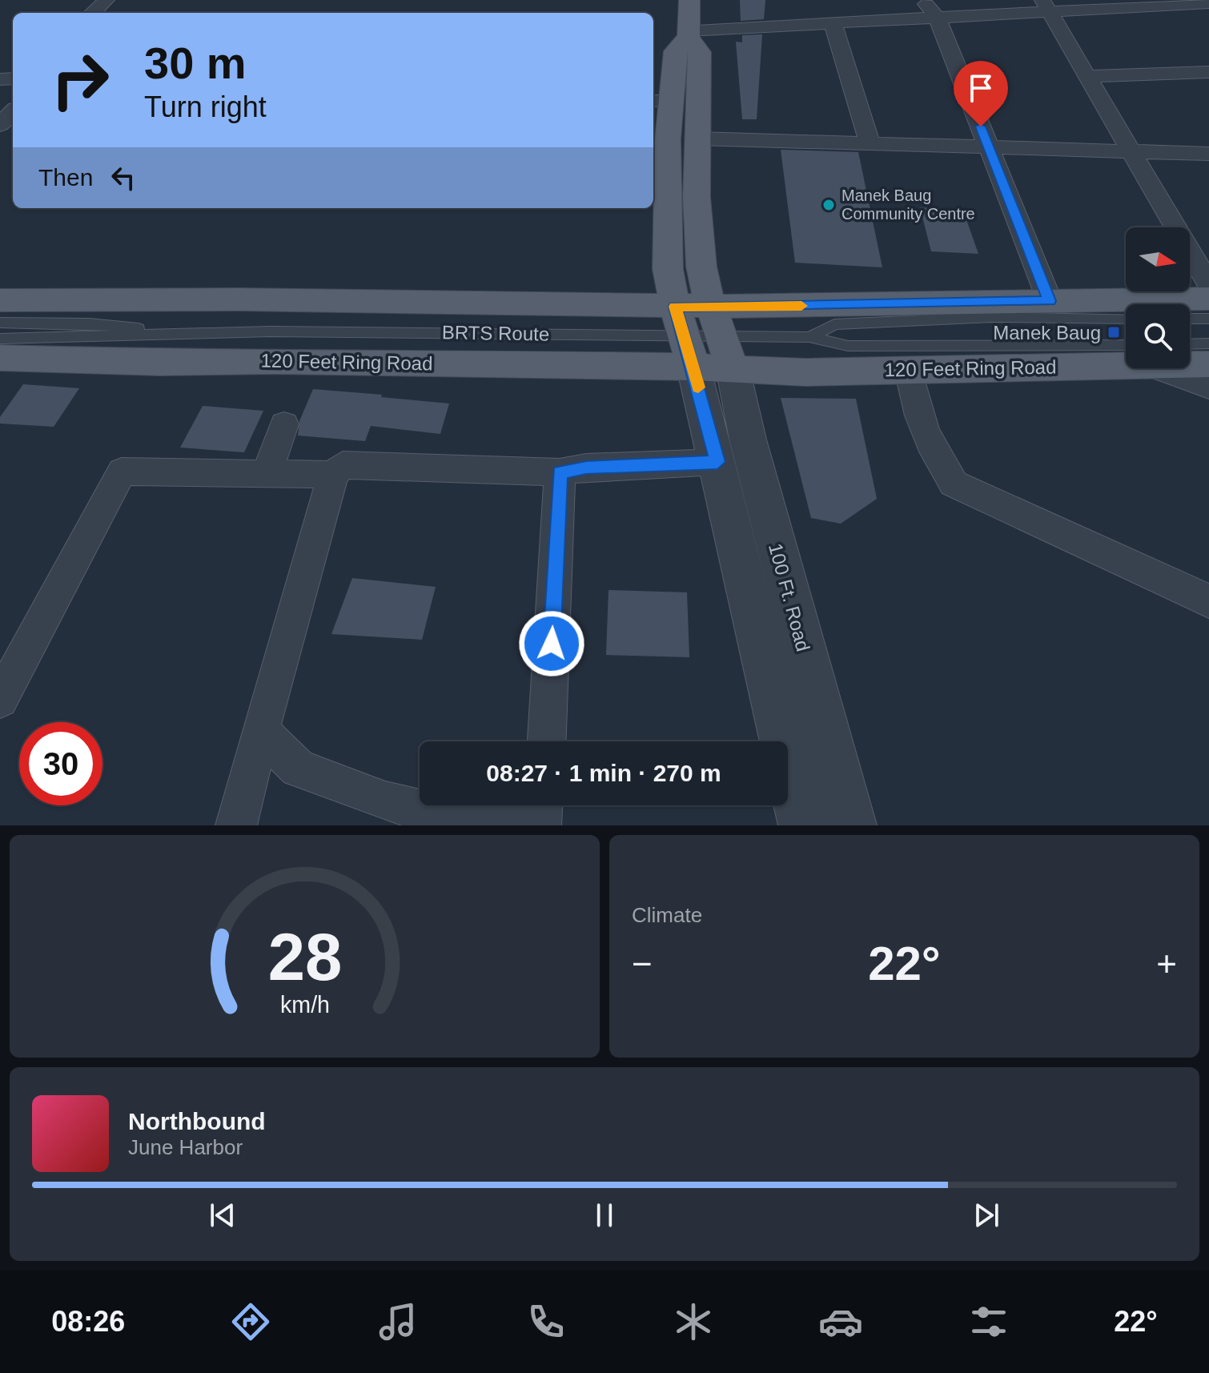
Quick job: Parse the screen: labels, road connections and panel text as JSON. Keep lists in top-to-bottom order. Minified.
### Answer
{"streets":{"main road":["120 Feet Ring Road","100 Ft. Road"],"lane":["BRTS Route"]},"crossings":[["BRTS Route","120 Feet Ring Road"],["BRTS Route","100 Ft. Road"],["120 Feet Ring Road","100 Ft. Road"]],"places":{"other":["Manek Baug Community Centre"],"transit":["Manek Baug"]},"north":"right","page":{"turn":["30 m","Turn right"],"then":"Then","limit":"30","trip":"08:27 · 1 min · 270 m","tile":"Climate","heat":["−","22°","+"],"song":["Northbound","June Harbor"],"tabs":["08:26","22°"],"gauge":["28","km/h"]}}
